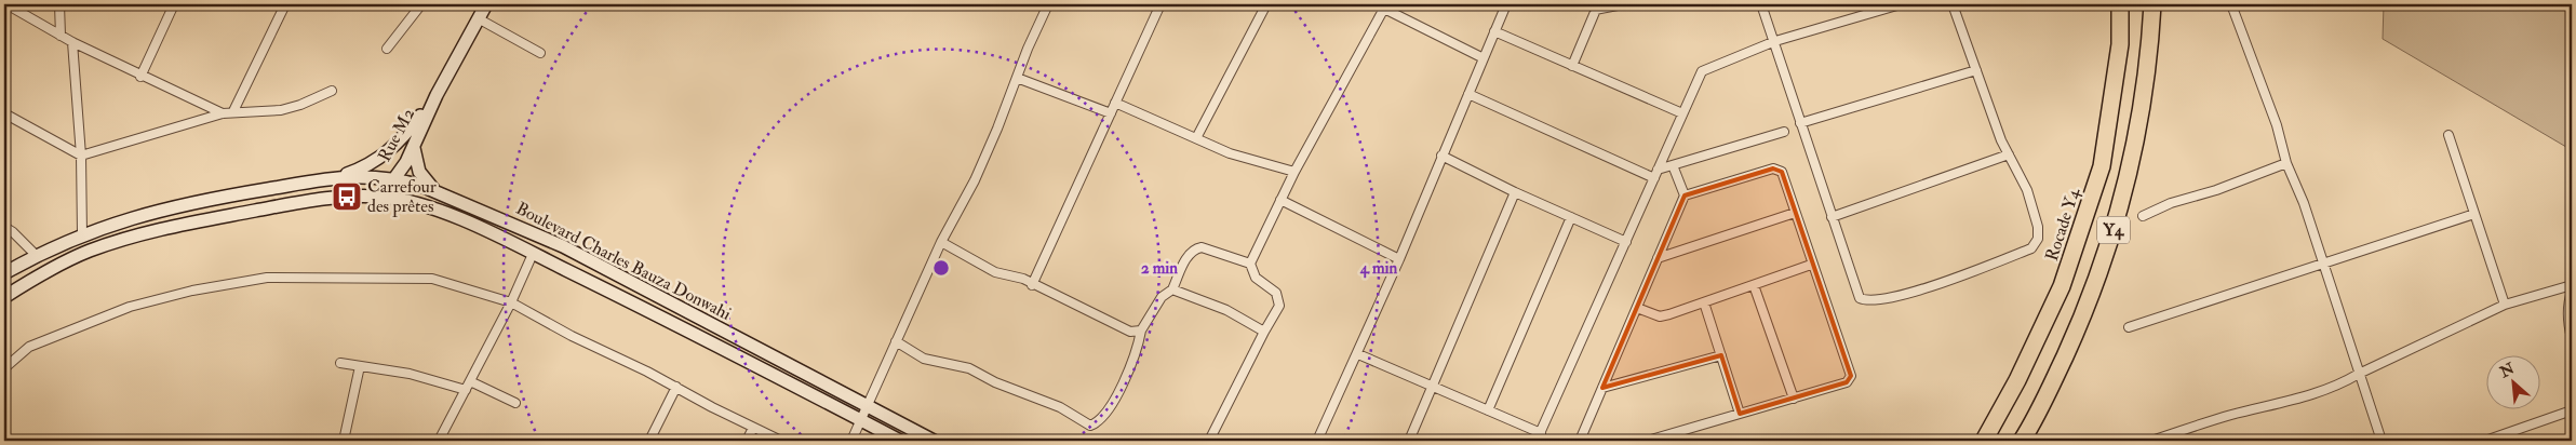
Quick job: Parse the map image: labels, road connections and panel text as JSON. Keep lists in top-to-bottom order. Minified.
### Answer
{"streets":{"highway":["Rocade Y4","Y4"],"main road":["Rue M2","Boulevard Charles Bauza Donwahi"]},"crossings":[["Rue M2","Boulevard Charles Bauza Donwahi"]],"places":{"bus stop":["Carrefour des prêtes"]},"north":"top left","rings":["2 min","4 min"]}
